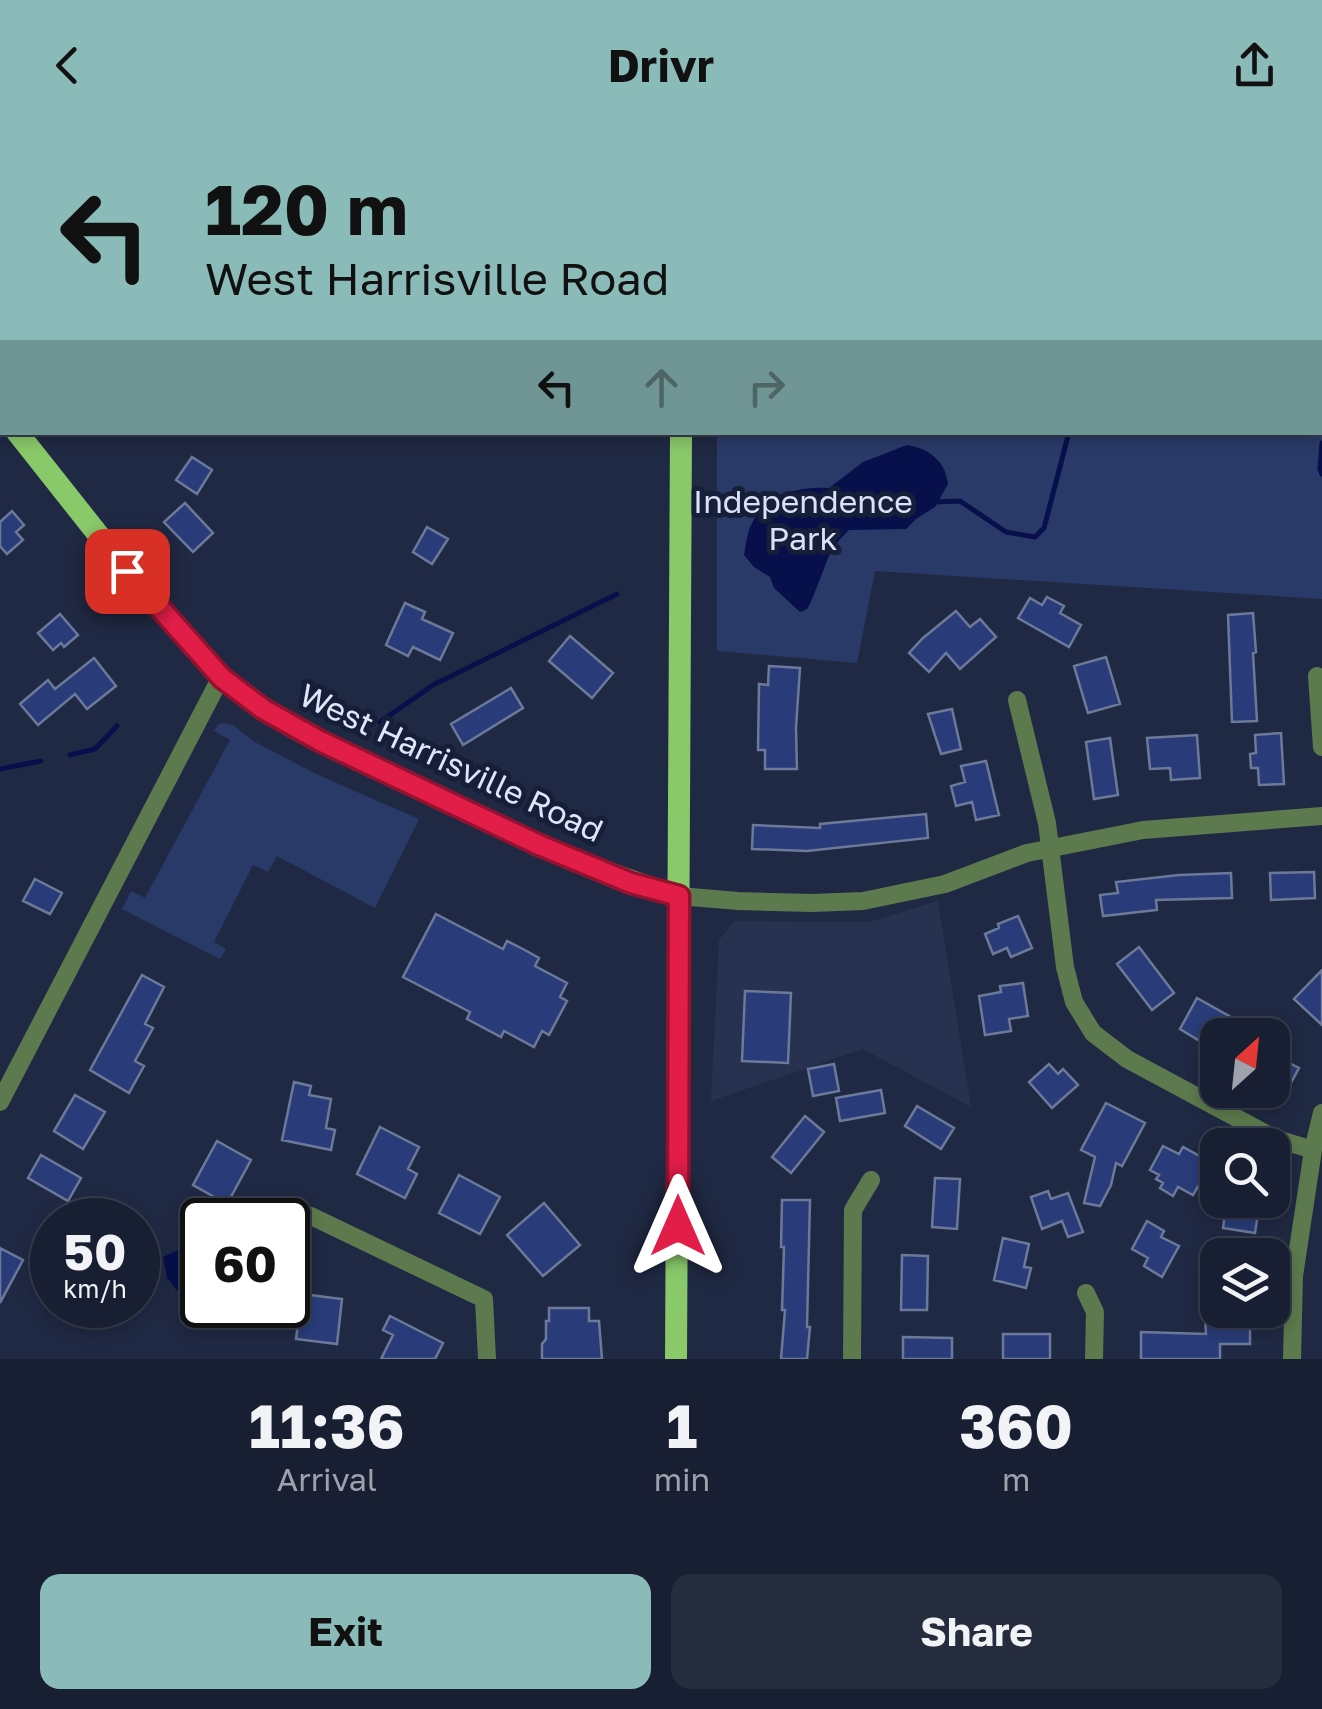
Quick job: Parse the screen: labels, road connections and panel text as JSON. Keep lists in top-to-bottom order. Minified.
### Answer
{"streets":{"main road":["West Harrisville Road"]},"parks":["Independence Park"],"north":"top right","page":{"header":"Drivr","turn":["120 m","West Harrisville Road"],"speed":"50 km/h","limit":"60","eta":["11:36","Arrival","1","min","360","m"],"buttons":["Exit","Share"]}}
